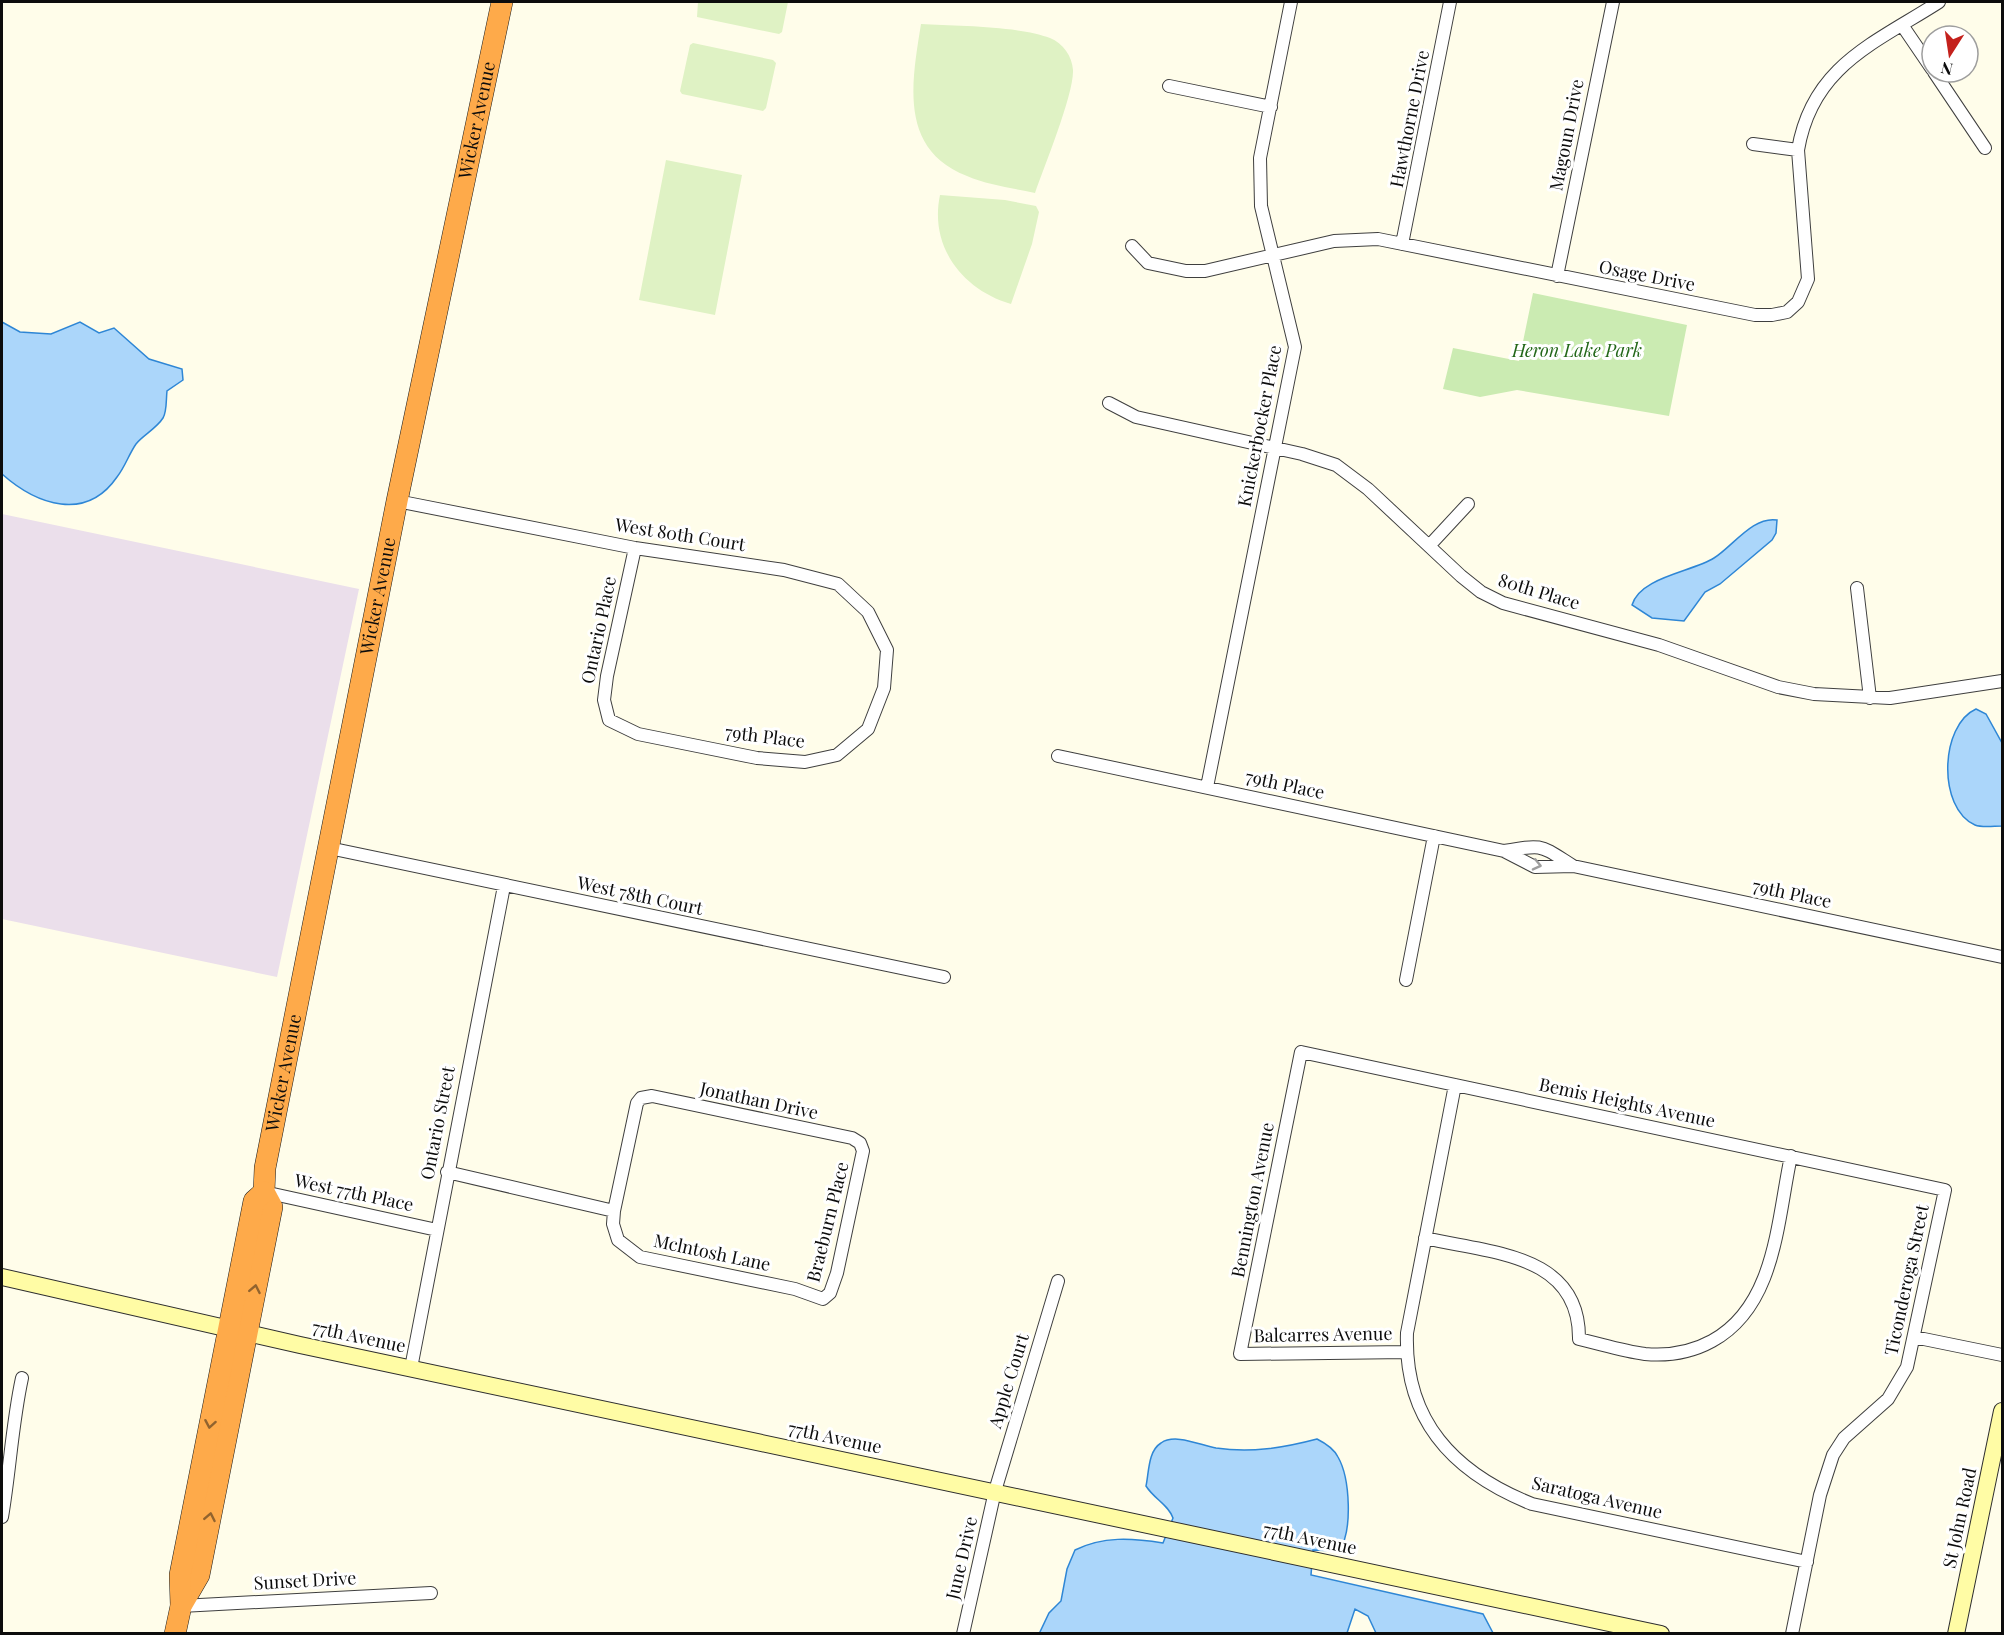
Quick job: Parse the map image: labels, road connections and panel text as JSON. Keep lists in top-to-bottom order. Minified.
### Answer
{"streets":{"highway":["Wicker Avenue"],"street":["Hawthorne Drive","Magoun Drive","Osage Drive","Knickerbocker Place","West 80th Court","80th Place","Ontario Place","79th Place","West 78th Court","Jonathan Drive","Bemis Heights Avenue","Ontario Street","West 77th Place","Bennington Avenue","Braeburn Place","Mclntosh Lane","Ticonderoga Street","Balcarres Avenue","77th Avenue","Apple Court","Saratoga Avenue","St John Road","June Drive","Sunset Drive"]},"crossings":[["Hawthorne Drive","Osage Drive"],["Wicker Avenue","West 80th Court"],["Wicker Avenue","West 78th Court"],["Wicker Avenue","West 77th Place"],["Wicker Avenue","77th Avenue"],["Wicker Avenue","Sunset Drive"],["Magoun Drive","Osage Drive"],["Osage Drive","Knickerbocker Place"],["Knickerbocker Place","80th Place"],["Knickerbocker Place","79th Place"],["West 80th Court","Ontario Place"],["West 80th Court","79th Place"],["Ontario Place","79th Place"],["West 78th Court","Ontario Street"],["Jonathan Drive","Braeburn Place"],["Jonathan Drive","Mclntosh Lane"],["Bemis Heights Avenue","Bennington Avenue"],["Bemis Heights Avenue","Ticonderoga Street"],["Bemis Heights Avenue","Saratoga Avenue"],["Ontario Street","West 77th Place"],["Ontario Street","77th Avenue"],["Bennington Avenue","Balcarres Avenue"],["Braeburn Place","Mclntosh Lane"],["Ticonderoga Street","Saratoga Avenue"],["Balcarres Avenue","Saratoga Avenue"],["77th Avenue","Apple Court"],["77th Avenue","June Drive"],["Apple Court","June Drive"]],"parks":["Heron Lake Park"],"north":"bottom"}
